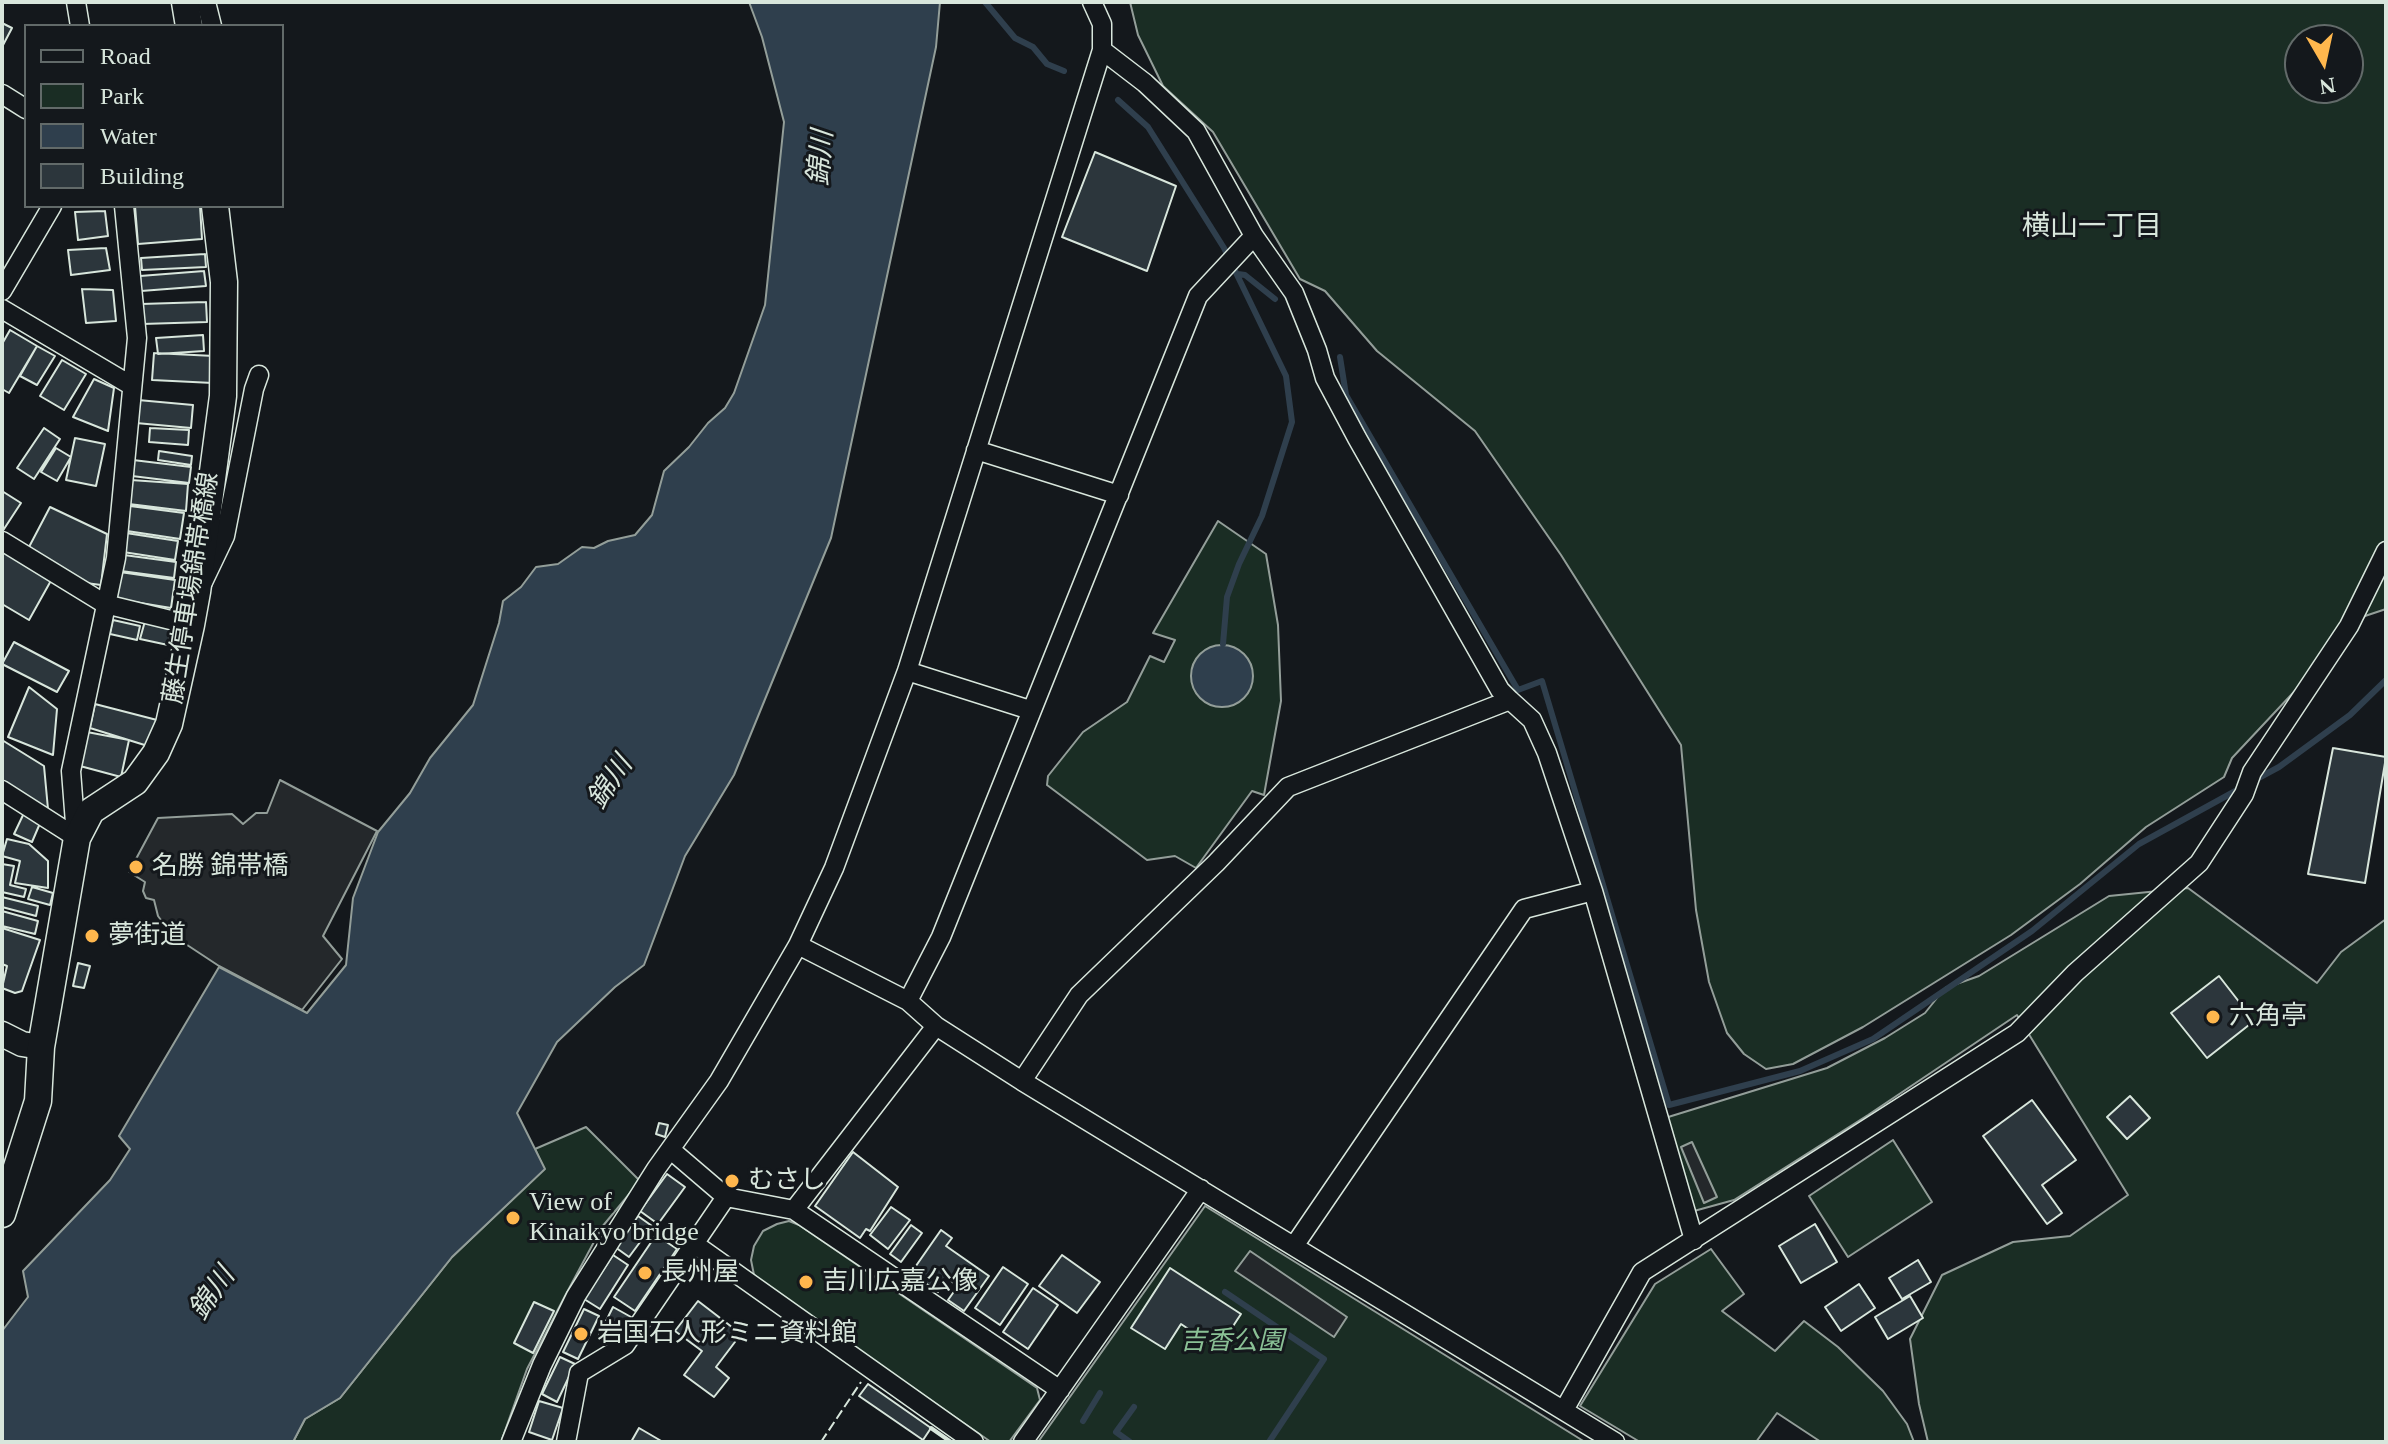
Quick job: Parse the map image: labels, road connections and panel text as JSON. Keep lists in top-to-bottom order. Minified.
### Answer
{"streets":{"main road":["藤生停車場錦帯橋線"]},"districts":["横山一丁目"],"water":["錦川"],"parks":["吉香公園"],"places":["名勝 錦帯橋","夢街道","六角亭","むさし","View of Kinaikyo bridge","長州屋","吉川広嘉公像","岩国石人形ミニ資料館"],"legend":["Road","Park","Water","Building"],"north":"bottom"}
